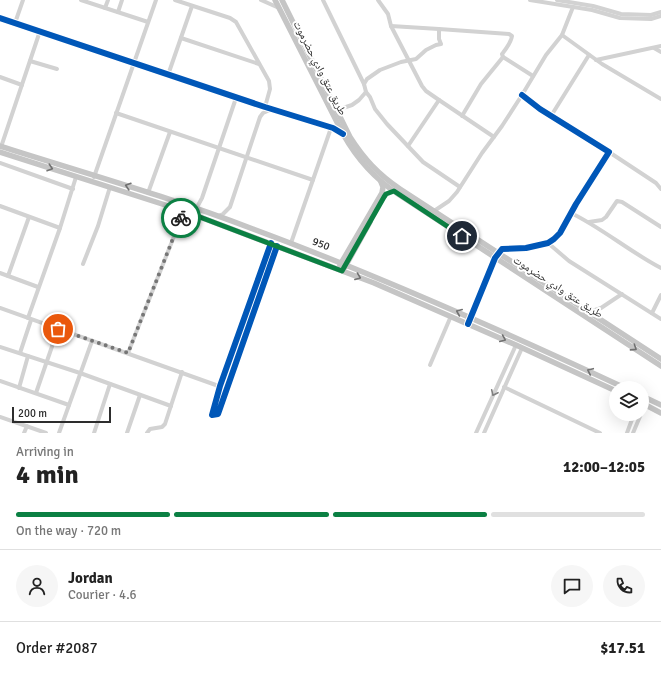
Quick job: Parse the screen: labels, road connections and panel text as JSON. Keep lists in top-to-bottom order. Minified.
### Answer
{"streets":{"main road":["طريق عتق وادي حضرموت","950"]},"scale_bar":"200 m","page":{"scale":"200 m","heading":["4 min","Arriving in","12:00–12:05"],"panel":["Jordan","Courier · 4.6","Order #2087","$17.51"],"bar":"On the way · 720 m"}}
